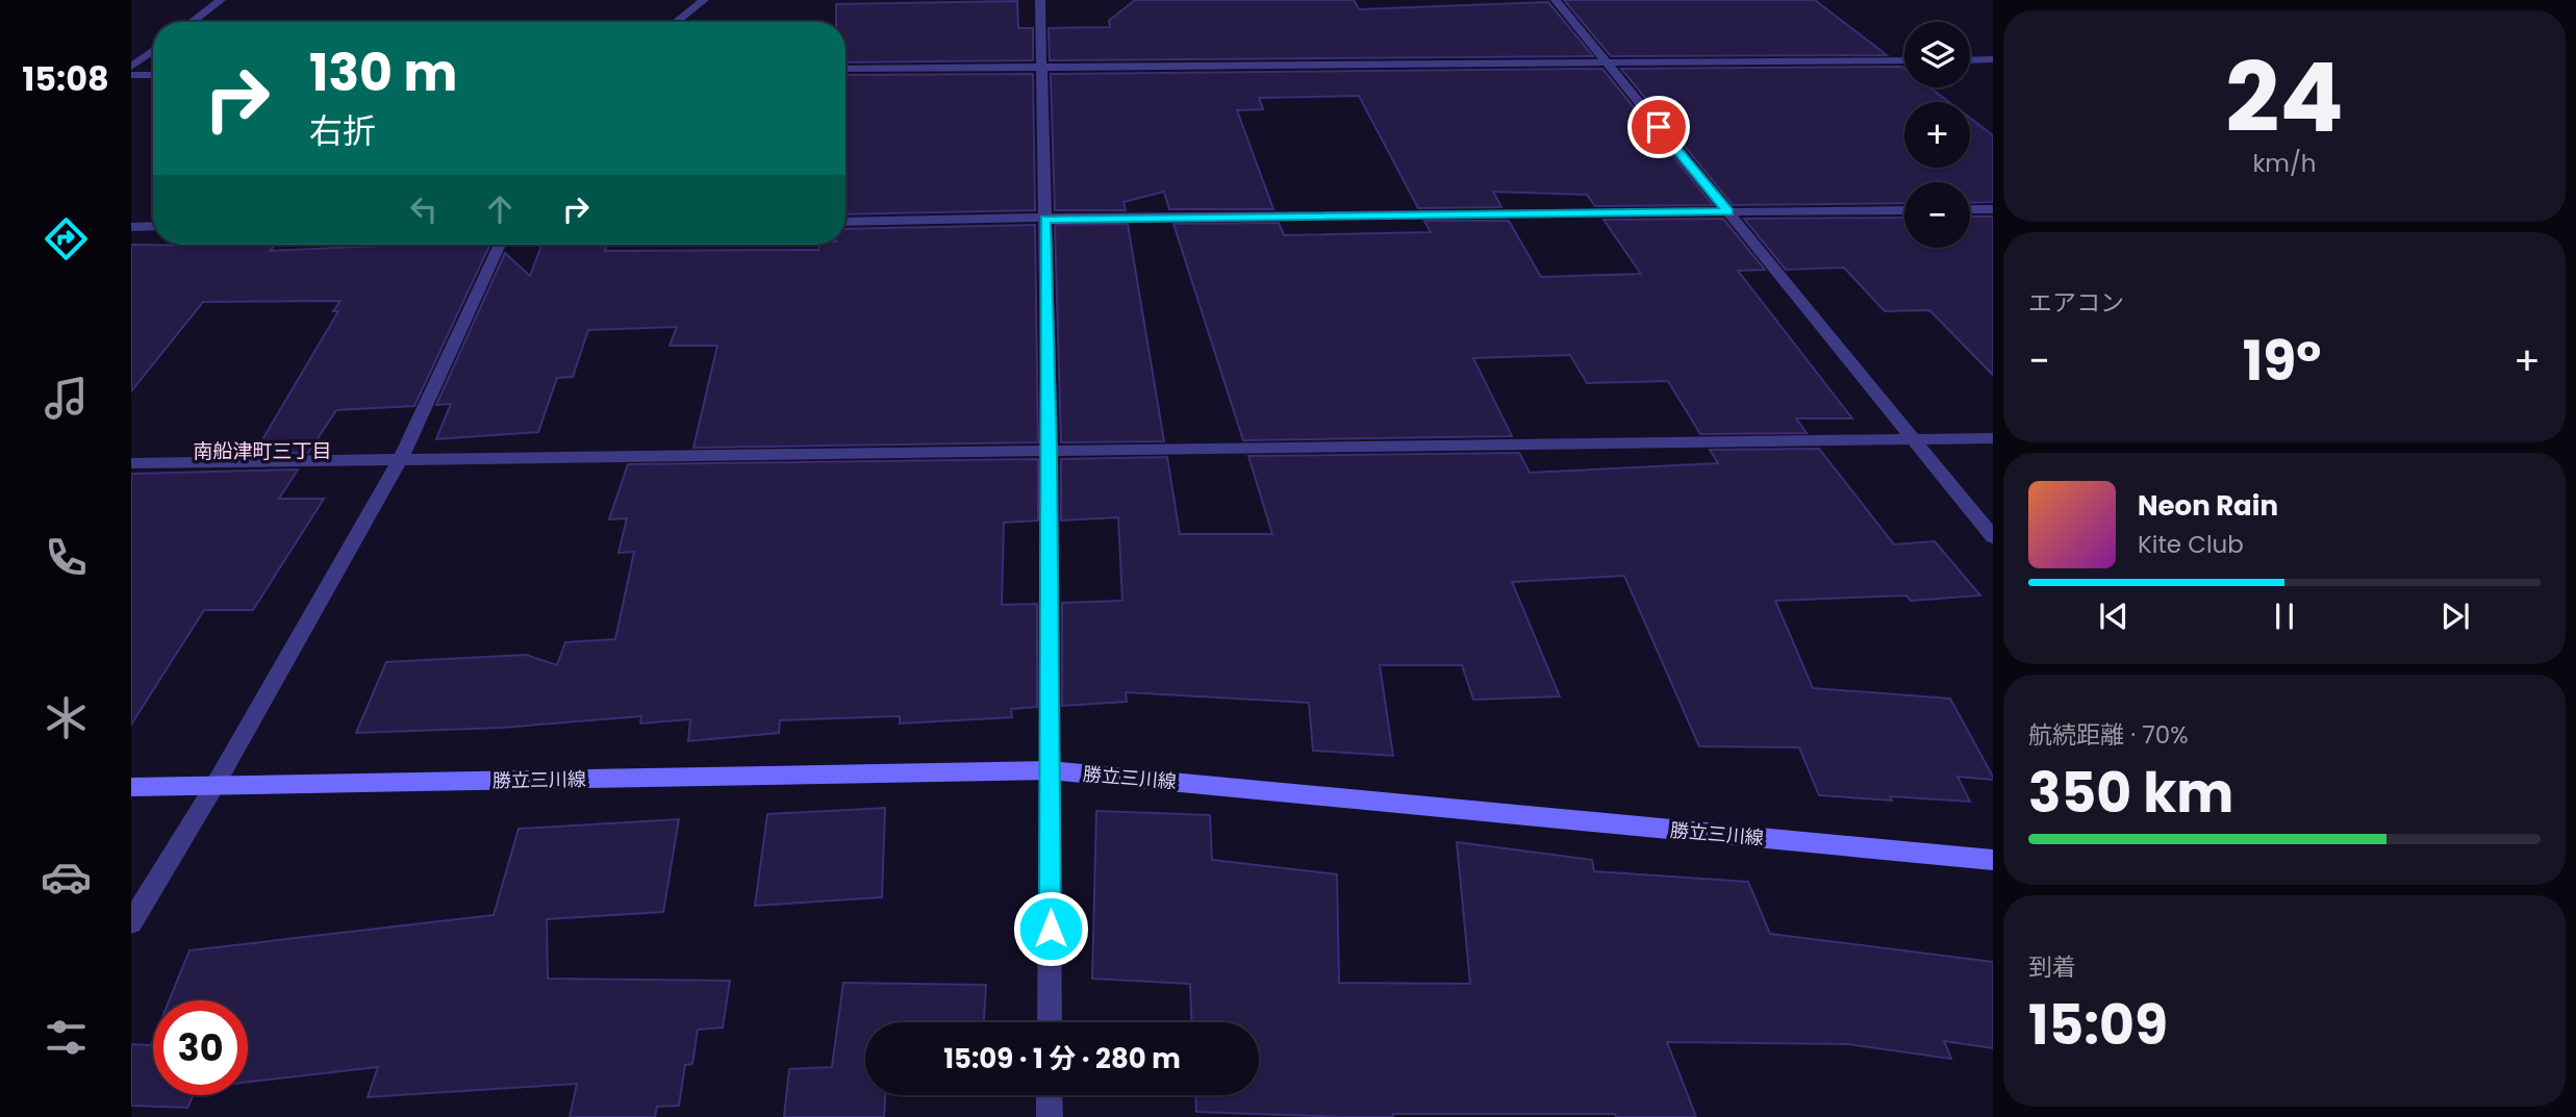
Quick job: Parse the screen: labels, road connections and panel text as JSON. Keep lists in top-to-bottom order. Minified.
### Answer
{"streets":{"main road":["勝立三川線"]},"districts":["南船津町三丁目"],"page":{"tabs":"15:08","tile":[["24","km/h"],"エアコン",["航続距離 · 70%","350 km"],["到着","15:09"]],"map_buttons":["+","−"],"turn":["130 m","右折"],"heat":["−","19°","+"],"song":["Neon Rain","Kite Club"],"limit":"30","trip":"15:09 · 1 分 · 280 m"}}
